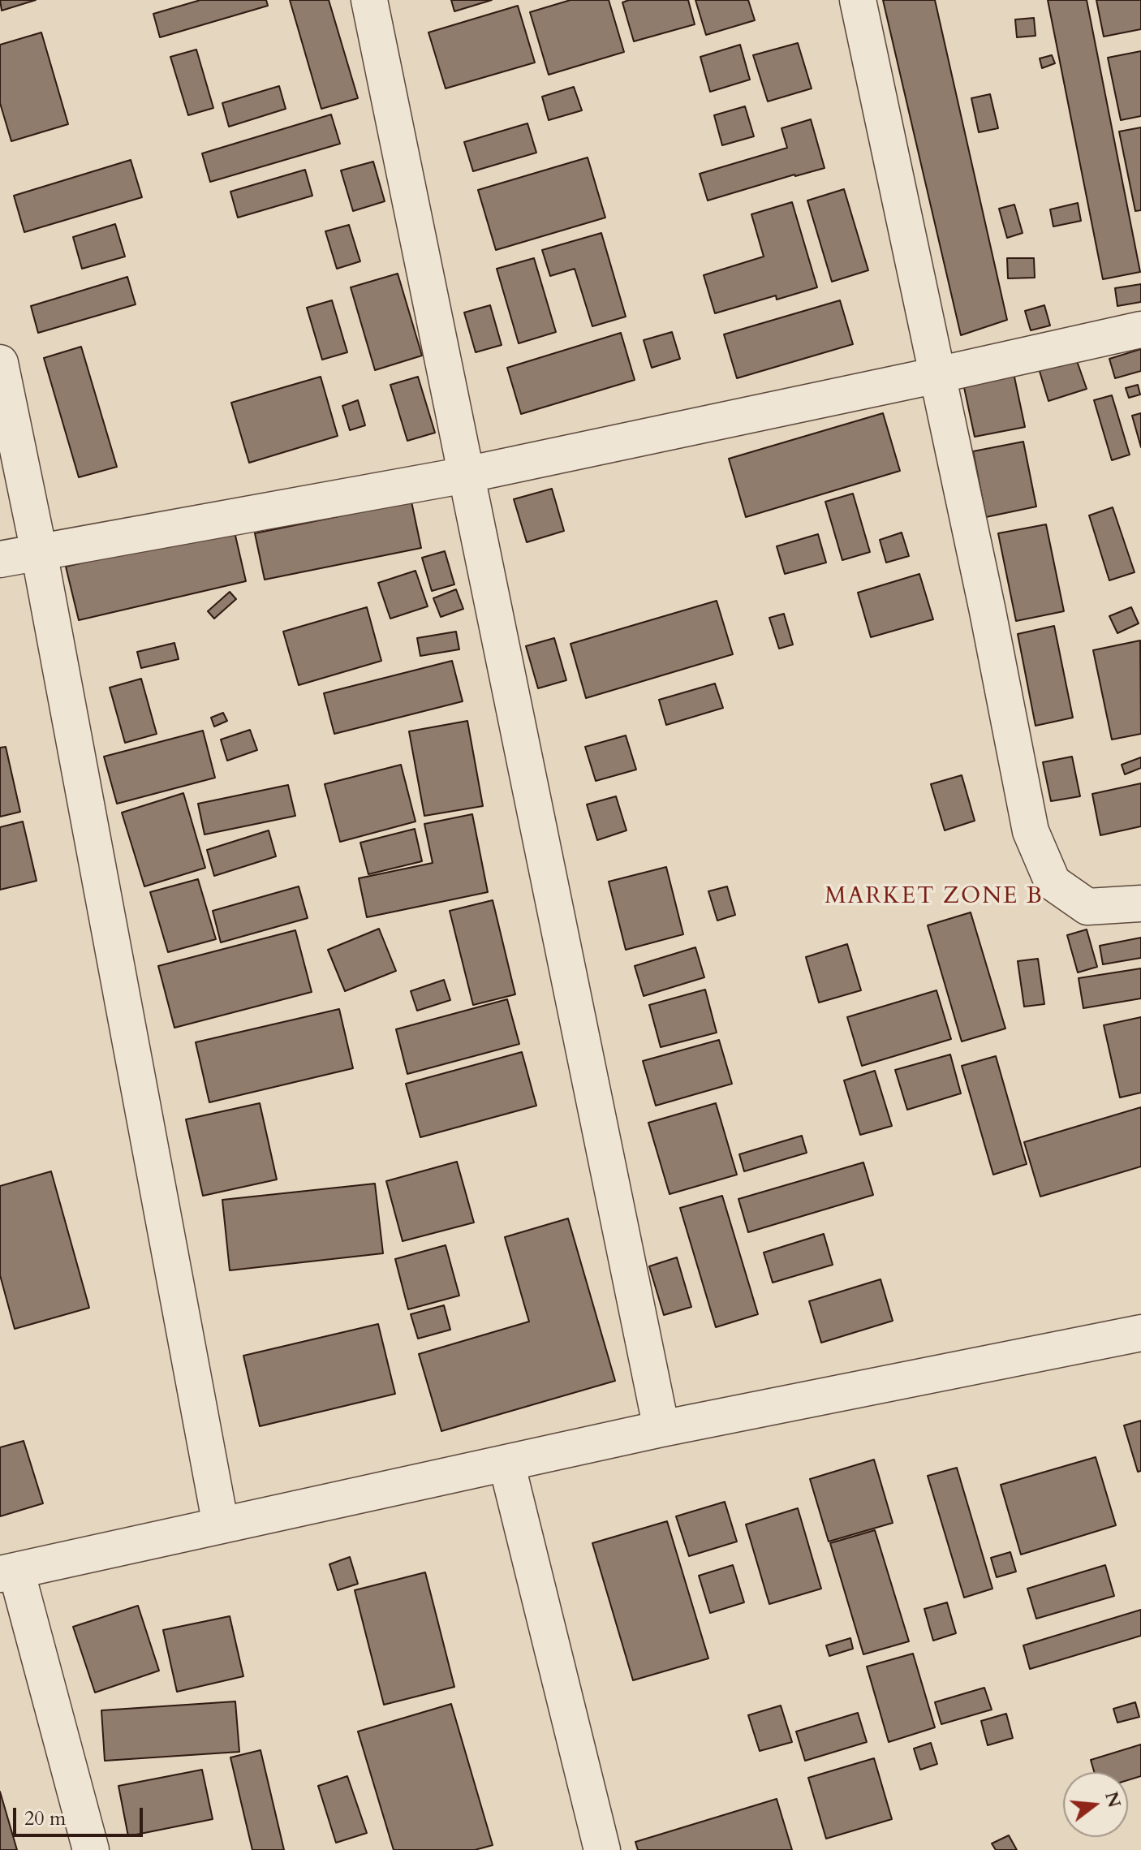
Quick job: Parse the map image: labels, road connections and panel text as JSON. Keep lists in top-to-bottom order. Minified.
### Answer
{"districts":["MARKET ZONE B"],"scale_bar":"20 m","north":"right"}
